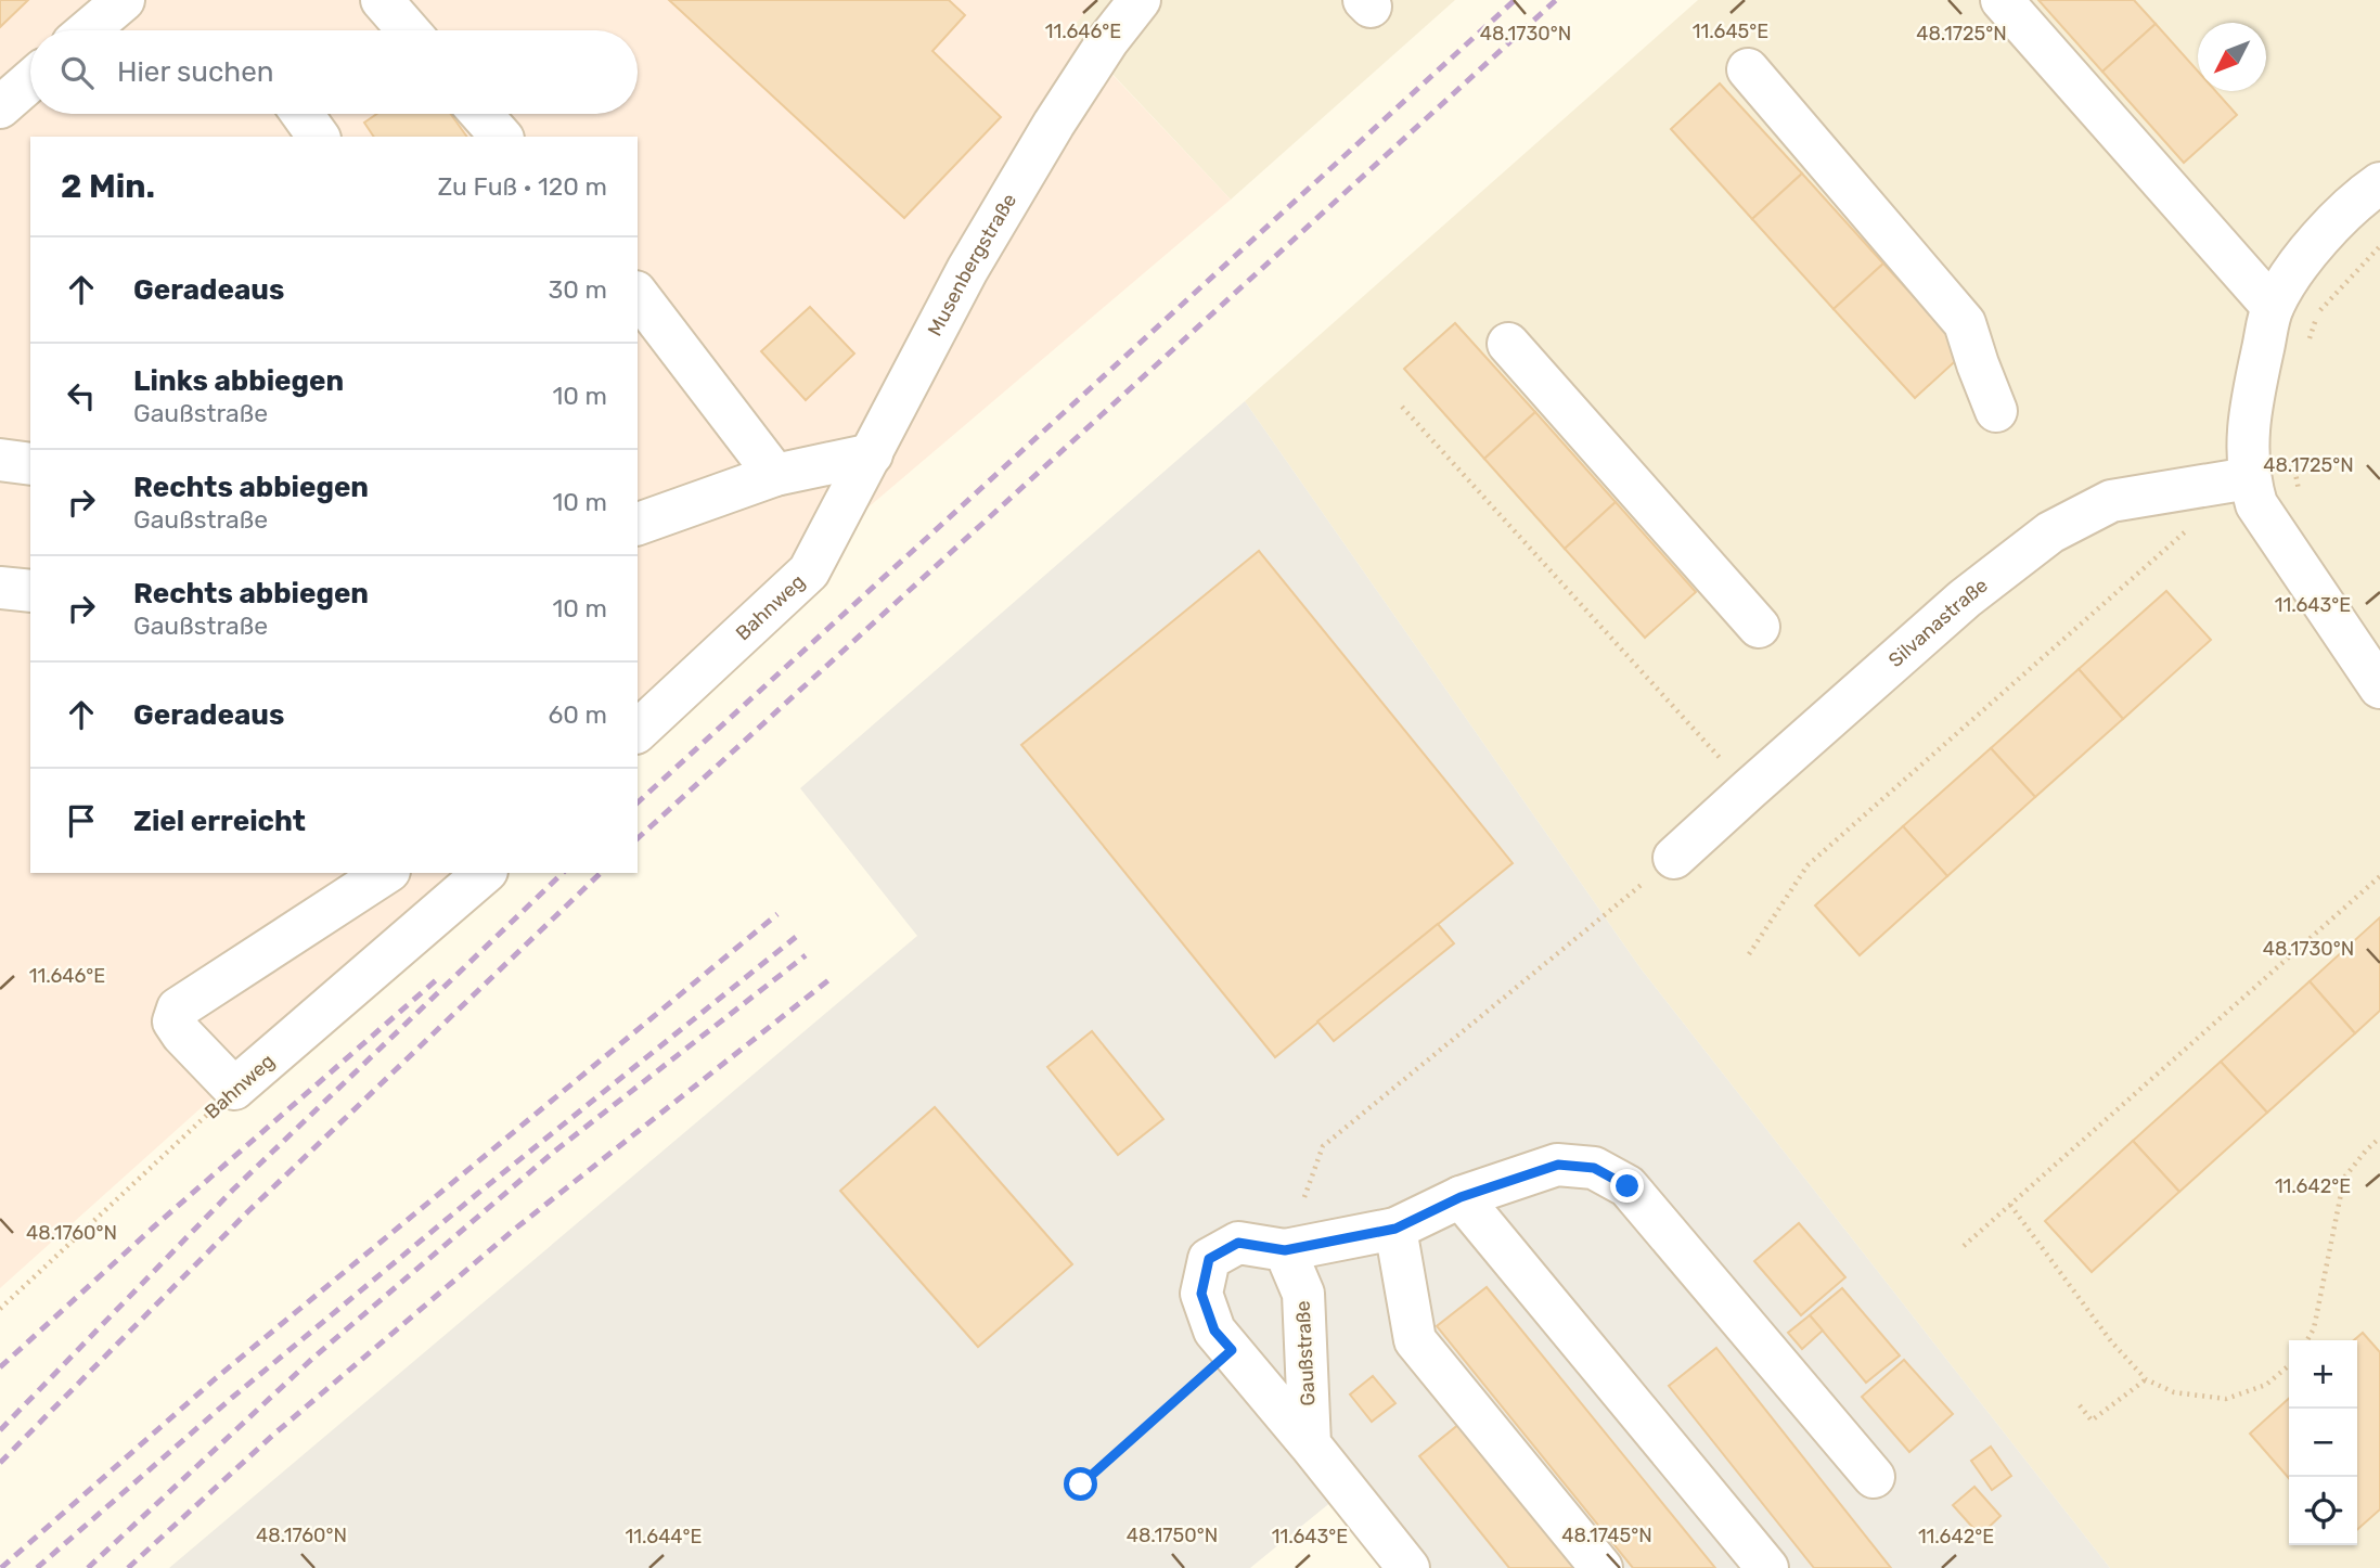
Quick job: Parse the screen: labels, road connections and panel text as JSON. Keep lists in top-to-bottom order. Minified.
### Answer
{"streets":{"street":["Musenbergstraße","Bahnweg","Silvanastraße","Gaußstraße"]},"crossings":[["Musenbergstraße","Bahnweg"]],"north":"bottom left","page":{"search":"Hier suchen","heading":["2 Min.","Zu Fuß · 120 m"],"list":[["Geradeaus","30 m"],["Links abbiegen","Gaußstraße","10 m"],["Rechts abbiegen","Gaußstraße","10 m"],["Rechts abbiegen","Gaußstraße","10 m"],["Geradeaus","60 m"],"Ziel erreicht"],"map_buttons":["+","−"]},"coordinates":["11.646°E","11.645°E","48.1730°N","48.1725°N","11.643°E","11.642°E","48.1760°N","48.1750°N","48.1745°N","11.644°E"]}
